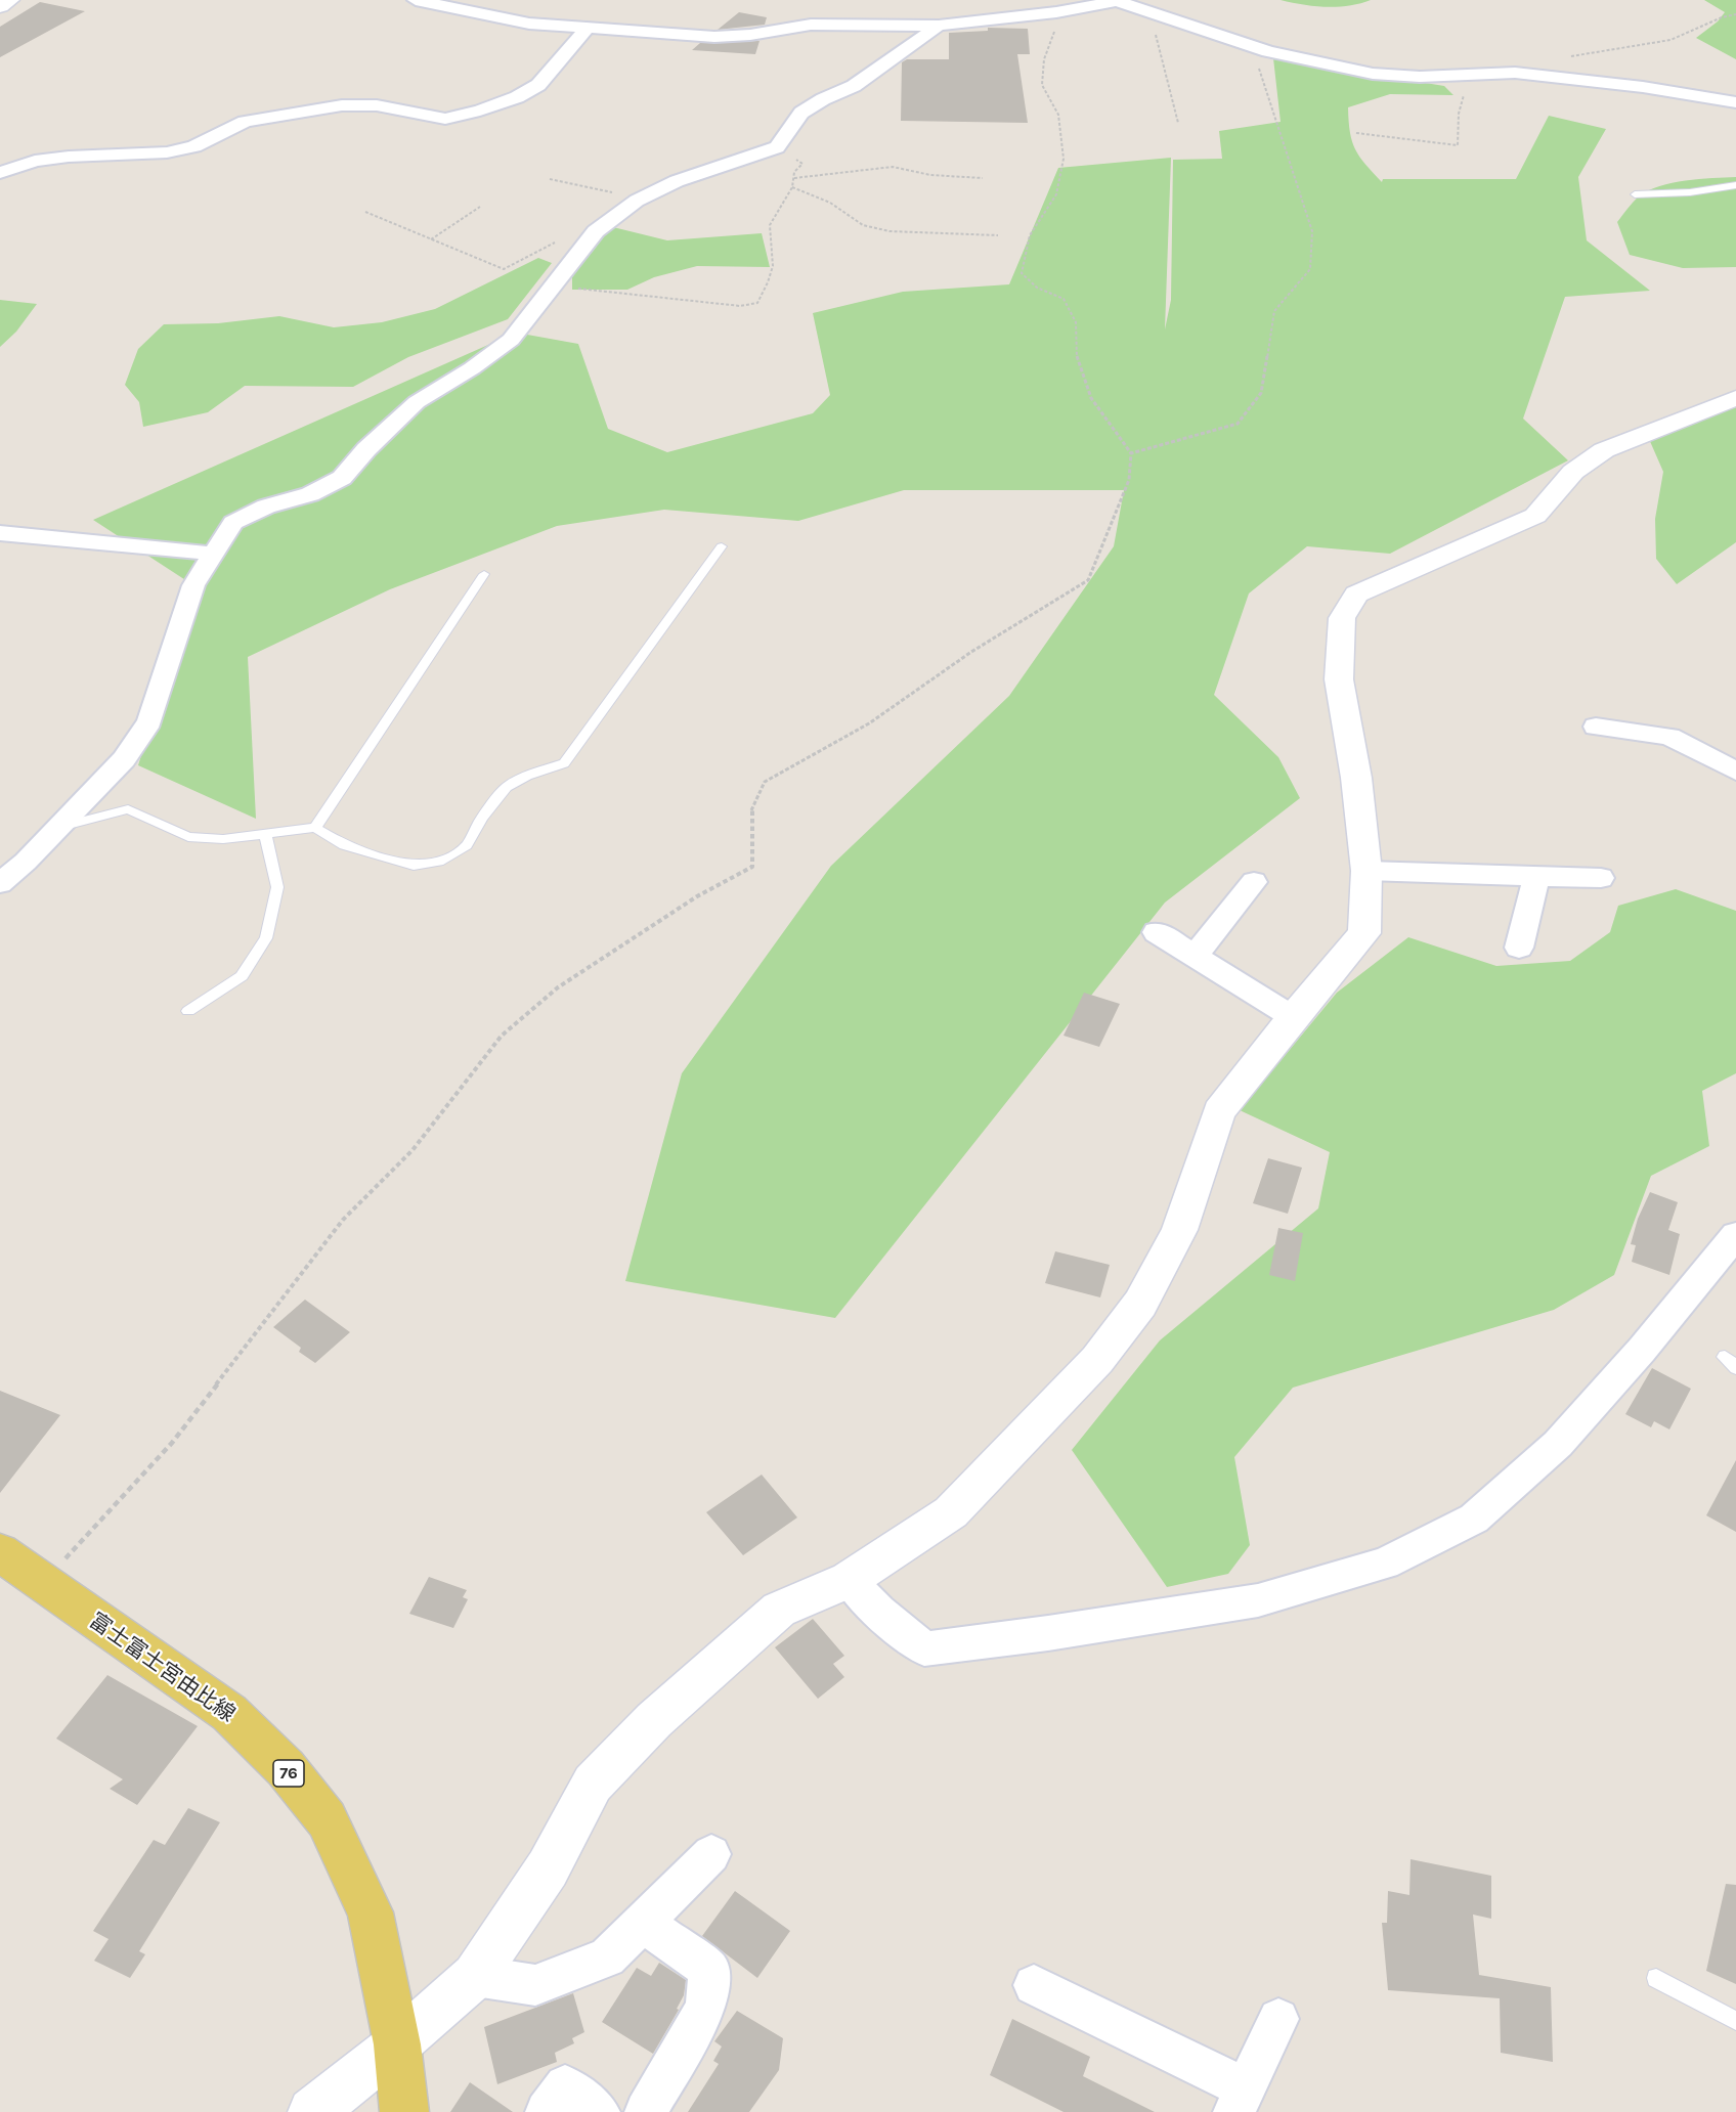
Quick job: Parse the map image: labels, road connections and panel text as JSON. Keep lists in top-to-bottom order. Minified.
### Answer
{"streets":{"main road":["富士富士宮由比線","76"]}}
